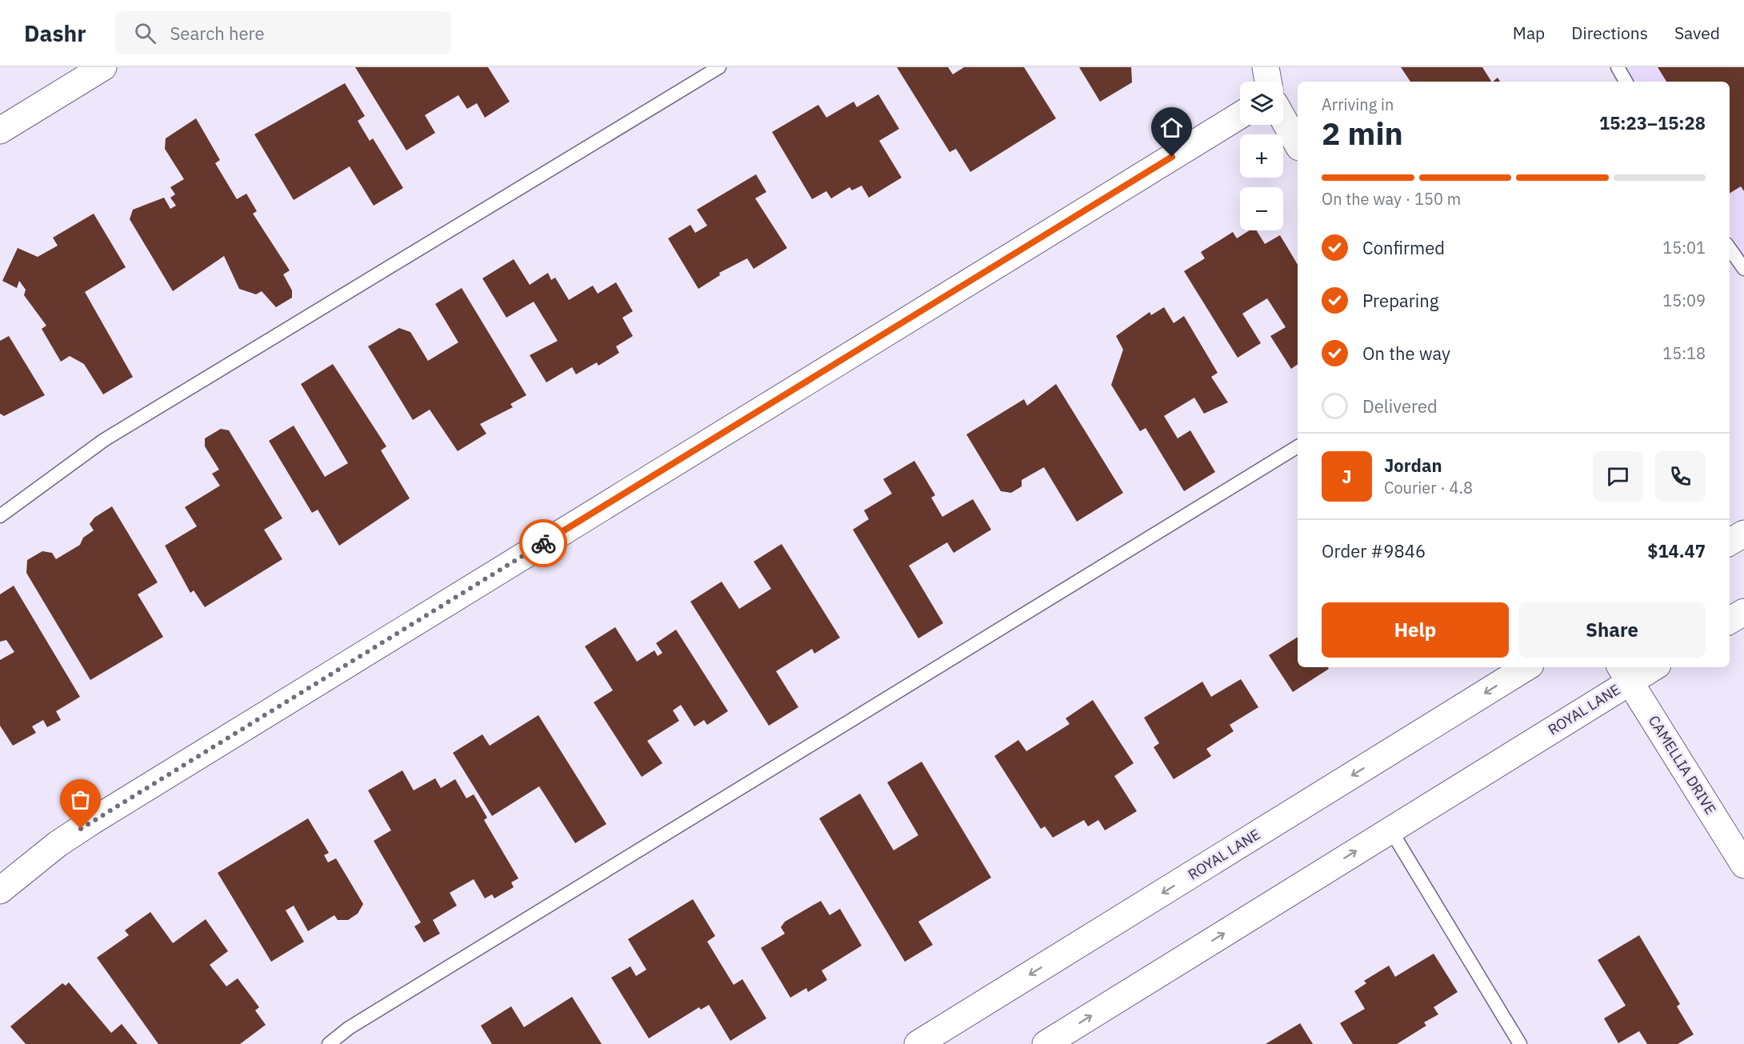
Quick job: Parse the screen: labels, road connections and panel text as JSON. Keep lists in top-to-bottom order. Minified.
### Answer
{"streets":{"street":["ROYAL LANE","CAMELLIA DRIVE"]},"crossings":[["ROYAL LANE","CAMELLIA DRIVE"]],"page":{"header":"Dashr","search":"Search here","nav":["Map","Directions","Saved"],"map_buttons":["+","−"],"heading":["2 min","Arriving in","15:23–15:28"],"panel":["Jordan","Courier · 4.8","Order #9846","$14.47"],"bar":"On the way · 150 m","list":[["Confirmed","15:01"],["Preparing","15:09"],["On the way","15:18"],"Delivered"],"round":"J","buttons":["Help","Share"]}}
